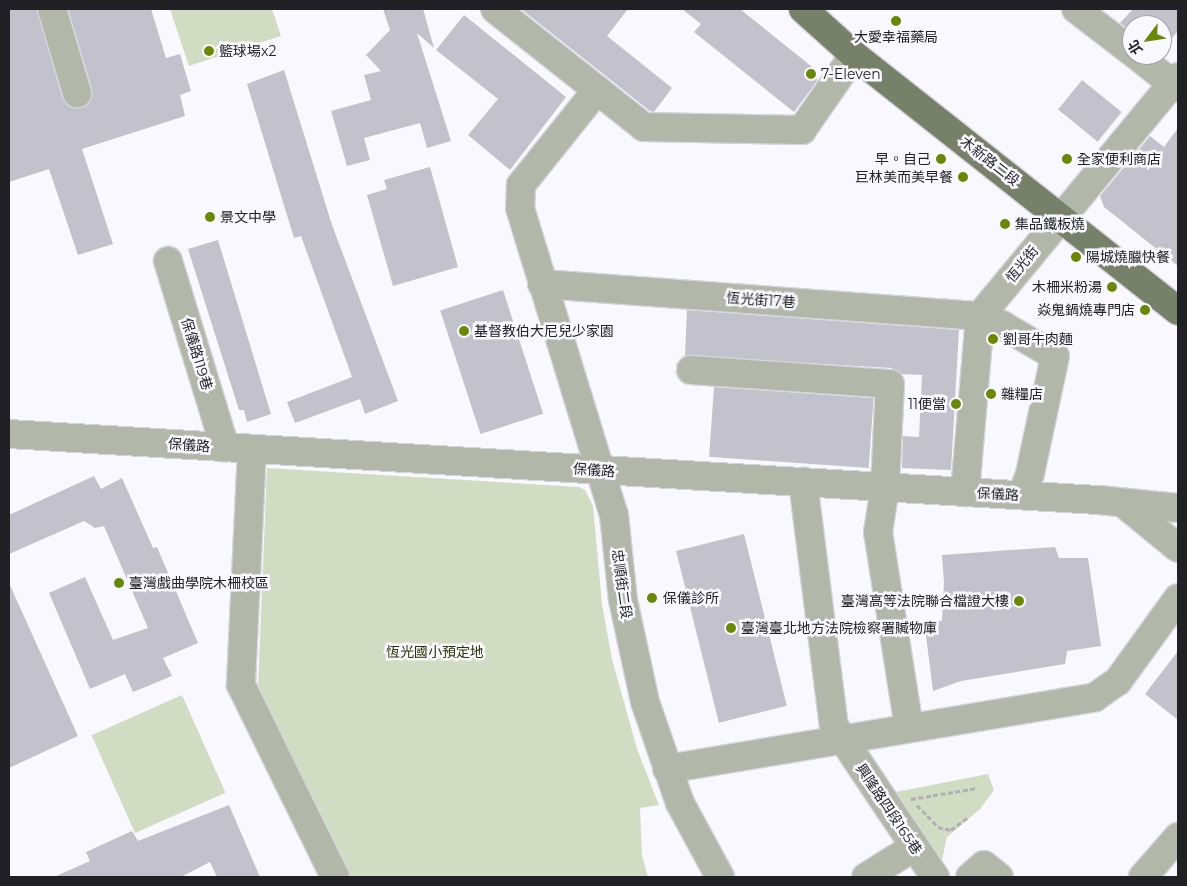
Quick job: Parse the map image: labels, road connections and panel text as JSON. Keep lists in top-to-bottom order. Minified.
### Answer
{"streets":{"main road":["木新路二段"],"street":["恆光街","恆光街17巷","保儀路119巷","保儀路","忠順街二段","興隆路四段165巷"]},"crossings":[["木新路二段","恆光街"],["恆光街","恆光街17巷"],["恆光街17巷","忠順街二段"],["保儀路119巷","保儀路"],["保儀路","忠順街二段"],["保儀路","興隆路四段165巷"]],"parks":["恆光國小預定地"],"places":["大愛幸福藥局","籃球場x2","7-Eleven","早。自己","全家便利商店","巨林美而美早餐","景文中學","集品鐵板燒","陽城燒臘快餐","木柵米粉湯","焱鬼鍋燒專門店","基督教伯大尼兒少家園","劉哥牛肉麵","雜糧店","11便當","臺灣戲曲學院木柵校區","保儀診所","臺灣高等法院聯合檔證大樓","臺灣臺北地方法院檢察署贓物庫"],"north":"bottom left"}
